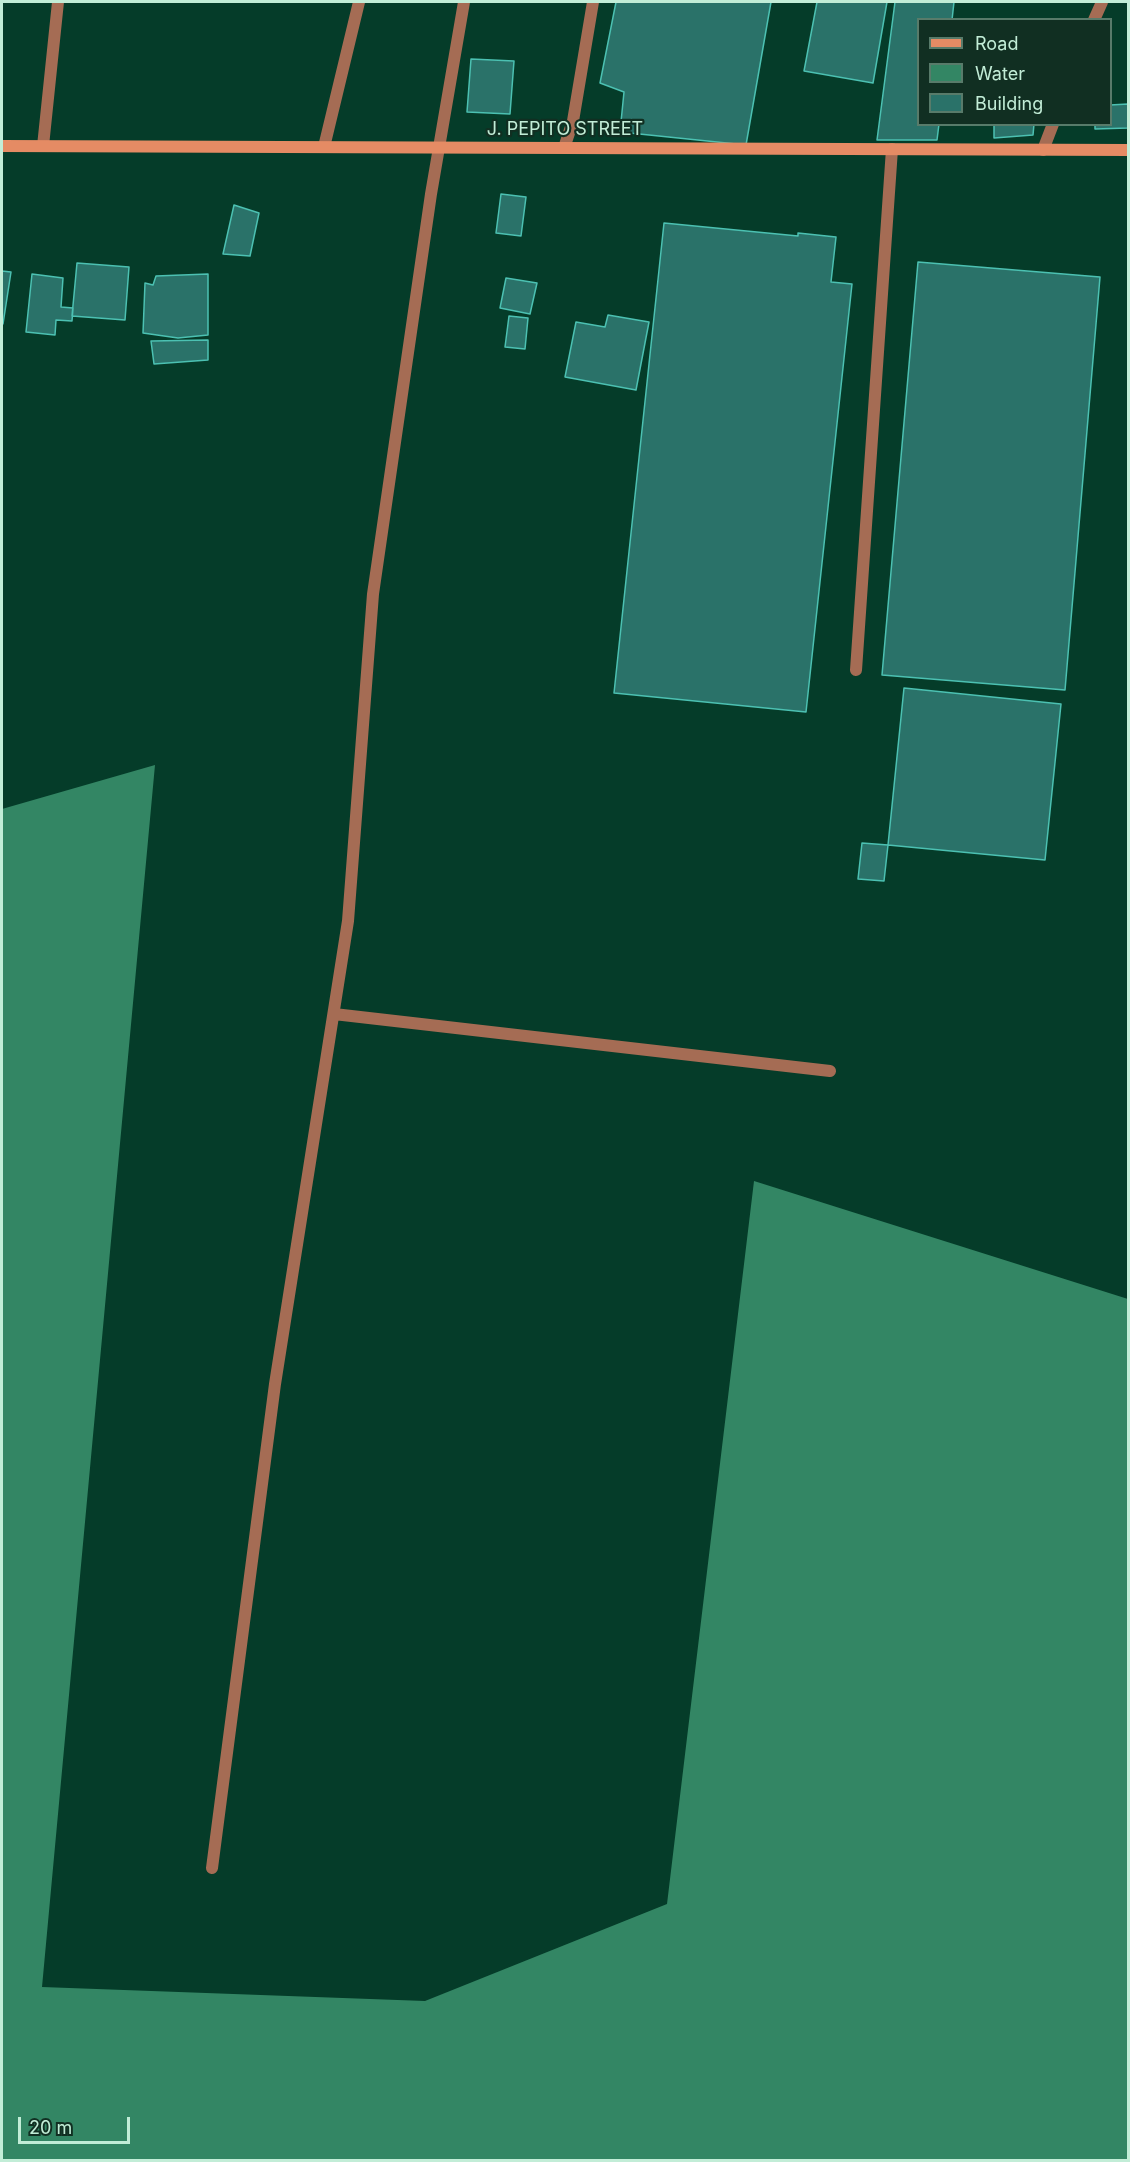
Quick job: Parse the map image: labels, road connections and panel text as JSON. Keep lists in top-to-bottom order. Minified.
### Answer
{"streets":{"street":["J. PEPITO STREET"]},"legend":["Road","Water","Building"],"scale_bar":"20 m"}
